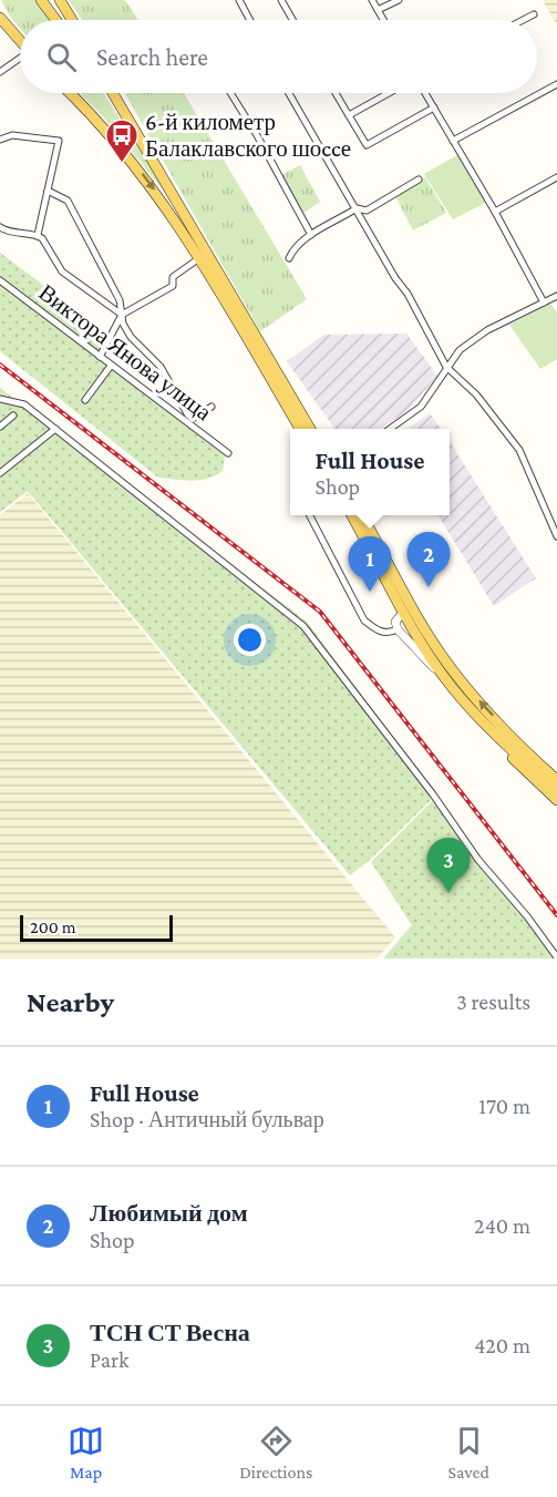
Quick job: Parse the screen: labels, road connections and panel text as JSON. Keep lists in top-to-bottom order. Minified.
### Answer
{"streets":{"street":["Виктора Янова улица"]},"places":{"bus stop":["6-й километр Балаклавского шоccе"]},"scale_bar":"200 m","page":{"search":"Search here","popup":["Full House","Shop"],"pins":["2","1","3"],"scale":"200 m","heading":["Nearby","3 results"],"list":[{"mark":"1","name":"Full House","note":"Shop · Античный бульвар","value":"170 m"},{"mark":"2","name":"Любимый дом","note":"Shop","value":"240 m"},{"mark":"3","name":"ТСН СТ Весна","note":"Park","value":"420 m"}],"nav":["Map","Directions","Saved"]}}
